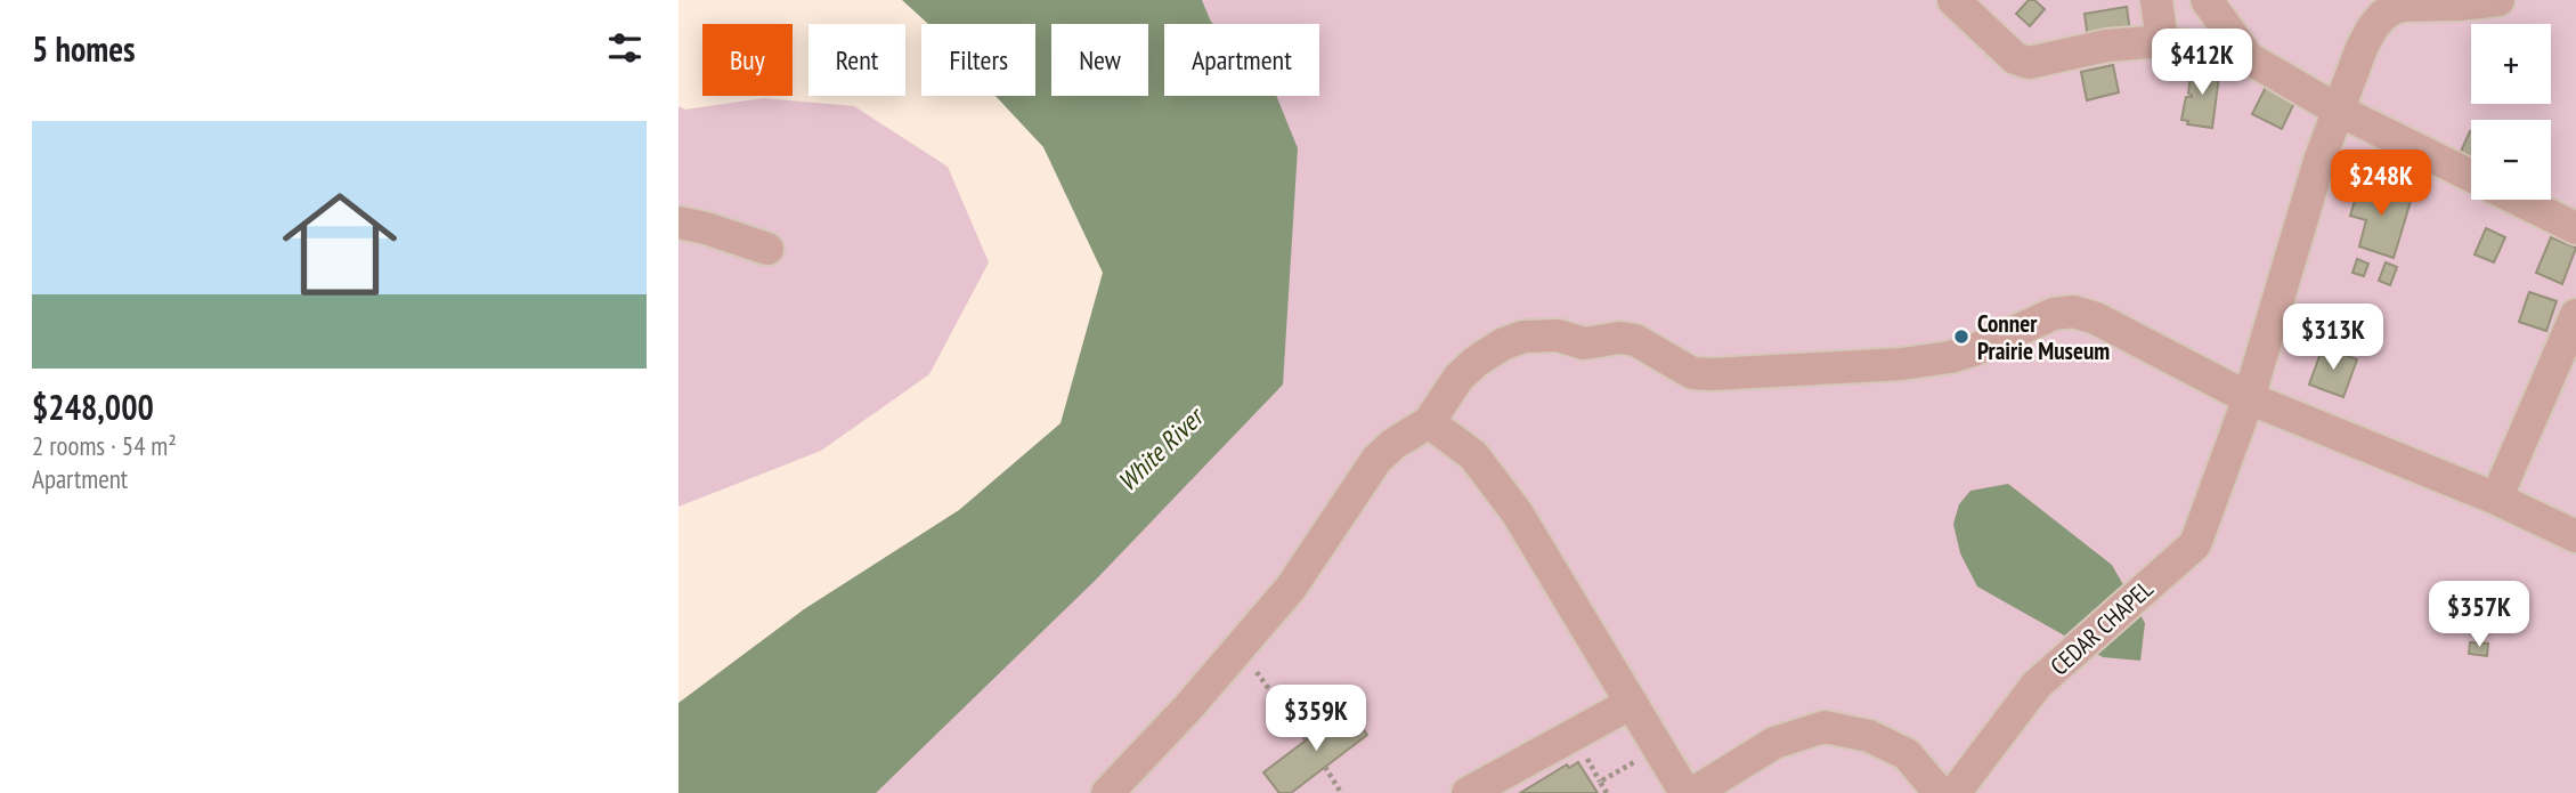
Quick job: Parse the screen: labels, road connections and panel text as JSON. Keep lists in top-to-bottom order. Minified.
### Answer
{"streets":{"lane":["CEDAR CHAPEL"]},"water":["White River"],"places":["Conner Prairie Museum"],"page":{"heading":"5 homes","map_buttons":["+","−"],"chip":["Buy","Rent","Filters","New","Apartment"],"price":["$412K","$248K","$313K","$357K","$359K"],"list":[{"name":"$248,000","note":"2 rooms · 54 m² · Apartment"}]}}
